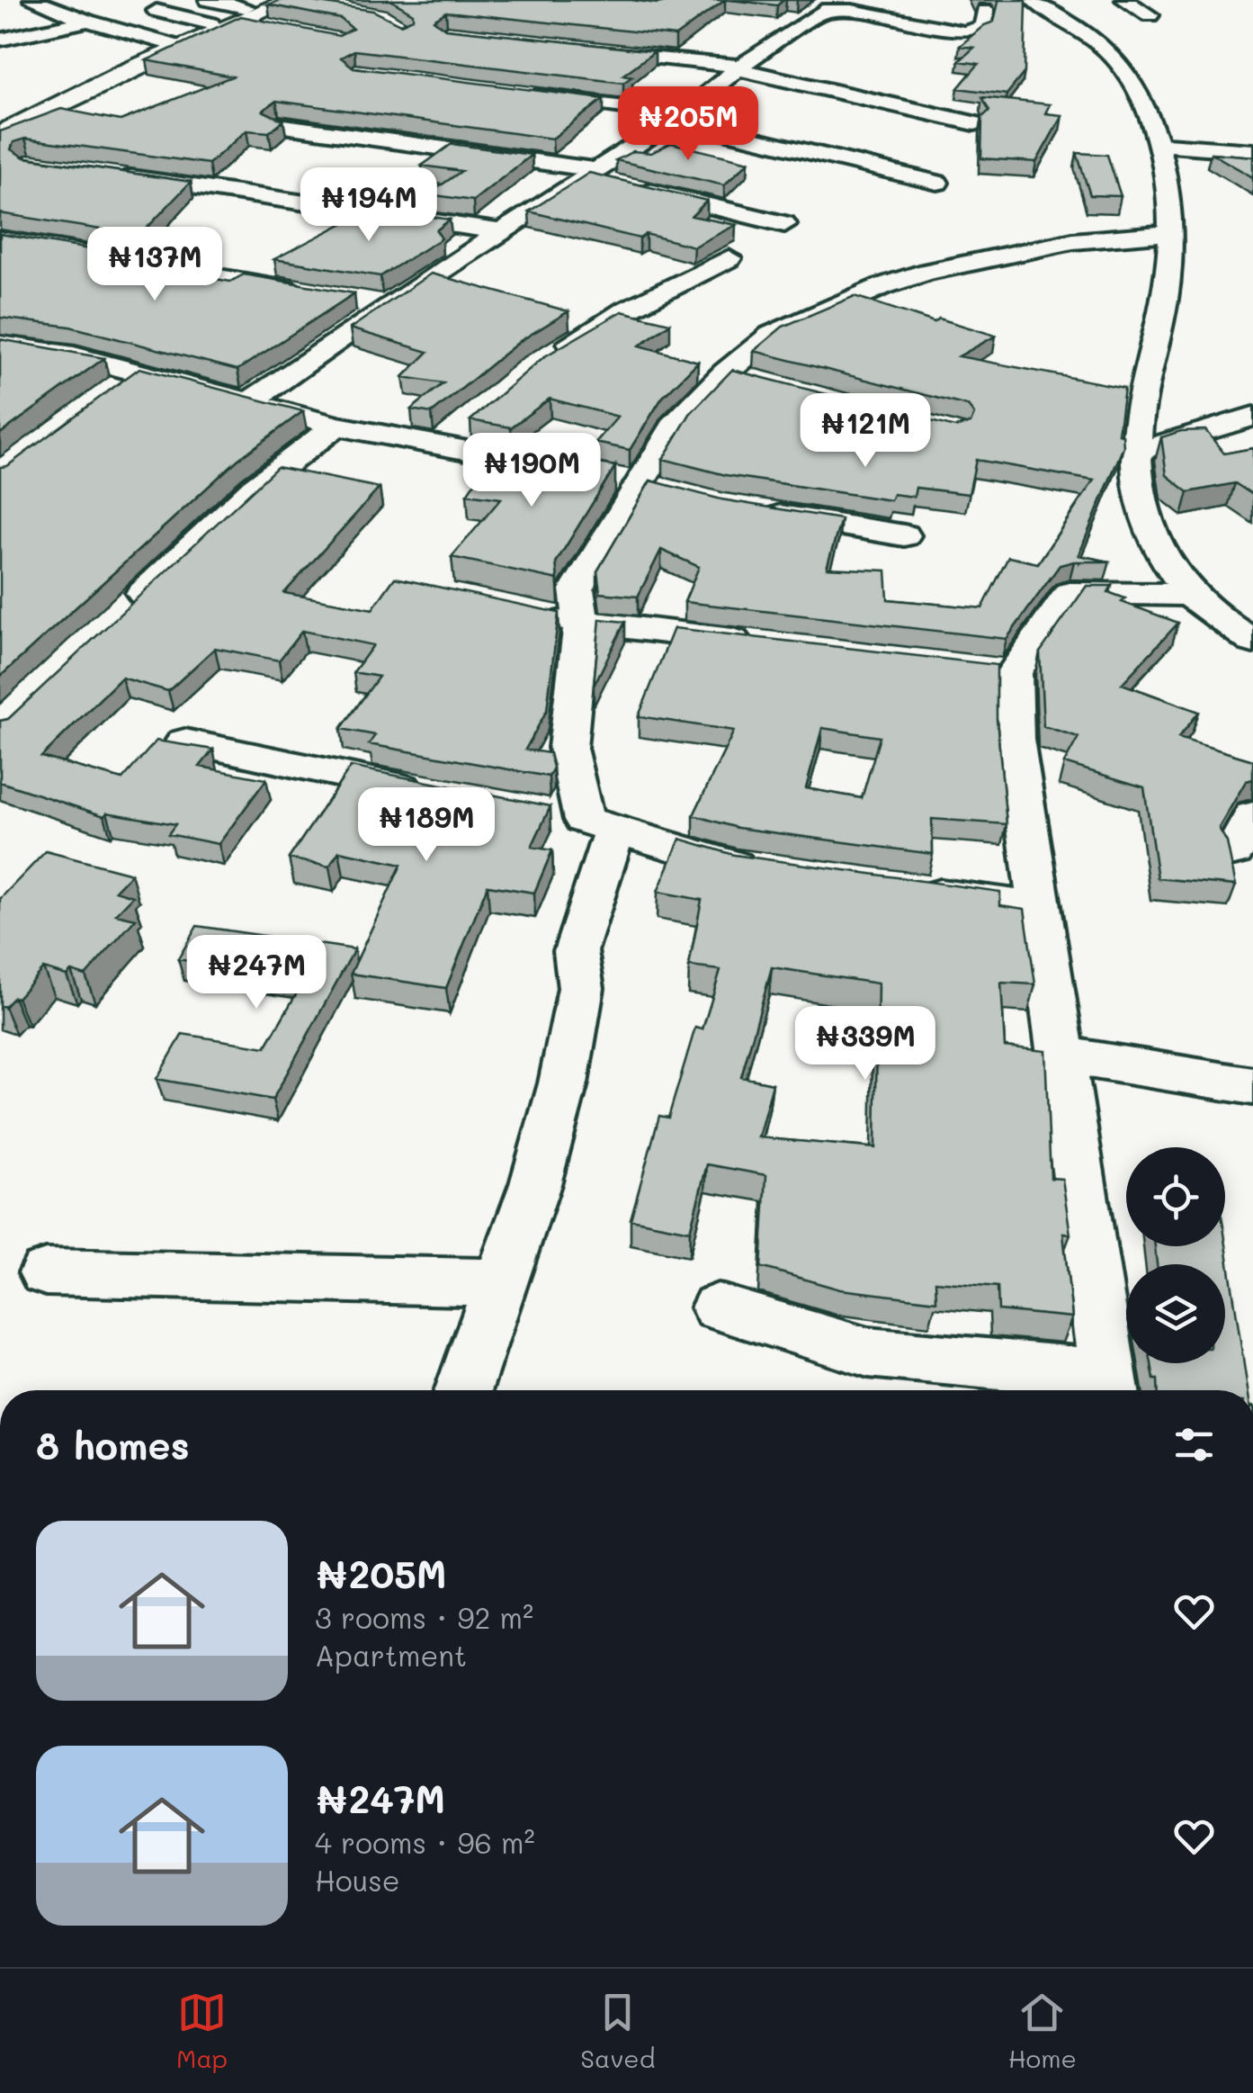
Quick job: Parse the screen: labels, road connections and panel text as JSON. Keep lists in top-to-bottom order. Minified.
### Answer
{"page":{"price":["₦205M","₦194M","₦137M","₦121M","₦190M","₦189M","₦247M","₦339M"],"heading":"8 homes","list":[{"name":"₦205M","note":"3 rooms · 92 m² · Apartment"},{"name":"₦247M","note":"4 rooms · 96 m² · House"}],"tabs":["Map","Saved","Home"]}}
